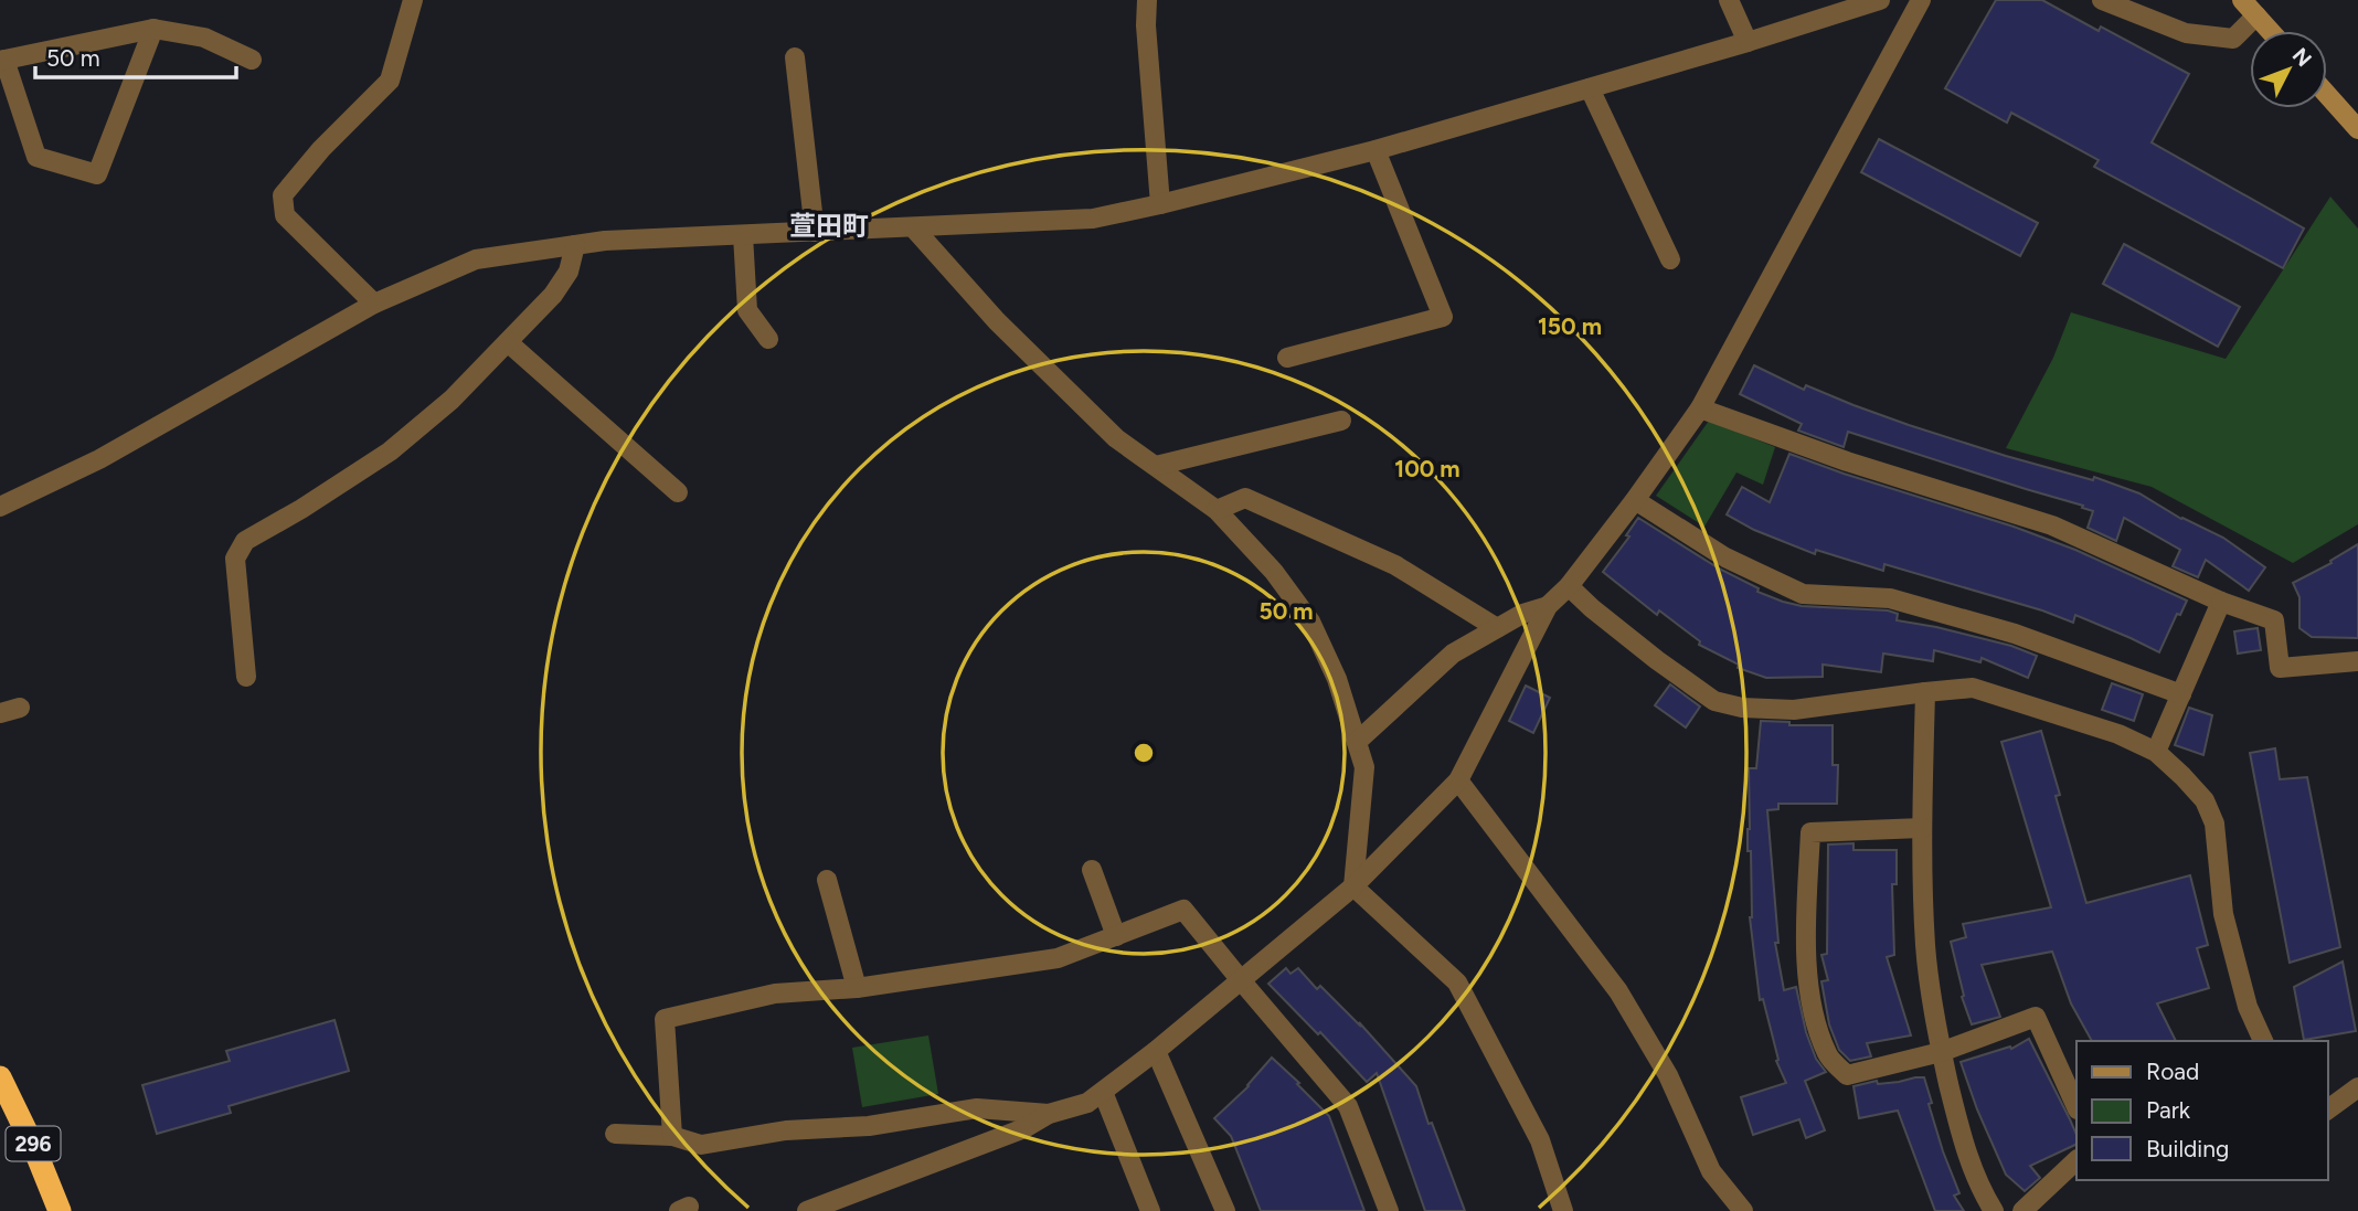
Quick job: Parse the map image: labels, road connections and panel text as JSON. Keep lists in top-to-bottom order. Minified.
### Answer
{"streets":{"highway":["296"]},"districts":["萱田町"],"legend":["Road","Park","Building"],"scale_bar":"50 m","north":"top right","rings":["150 m","100 m","50 m"]}
